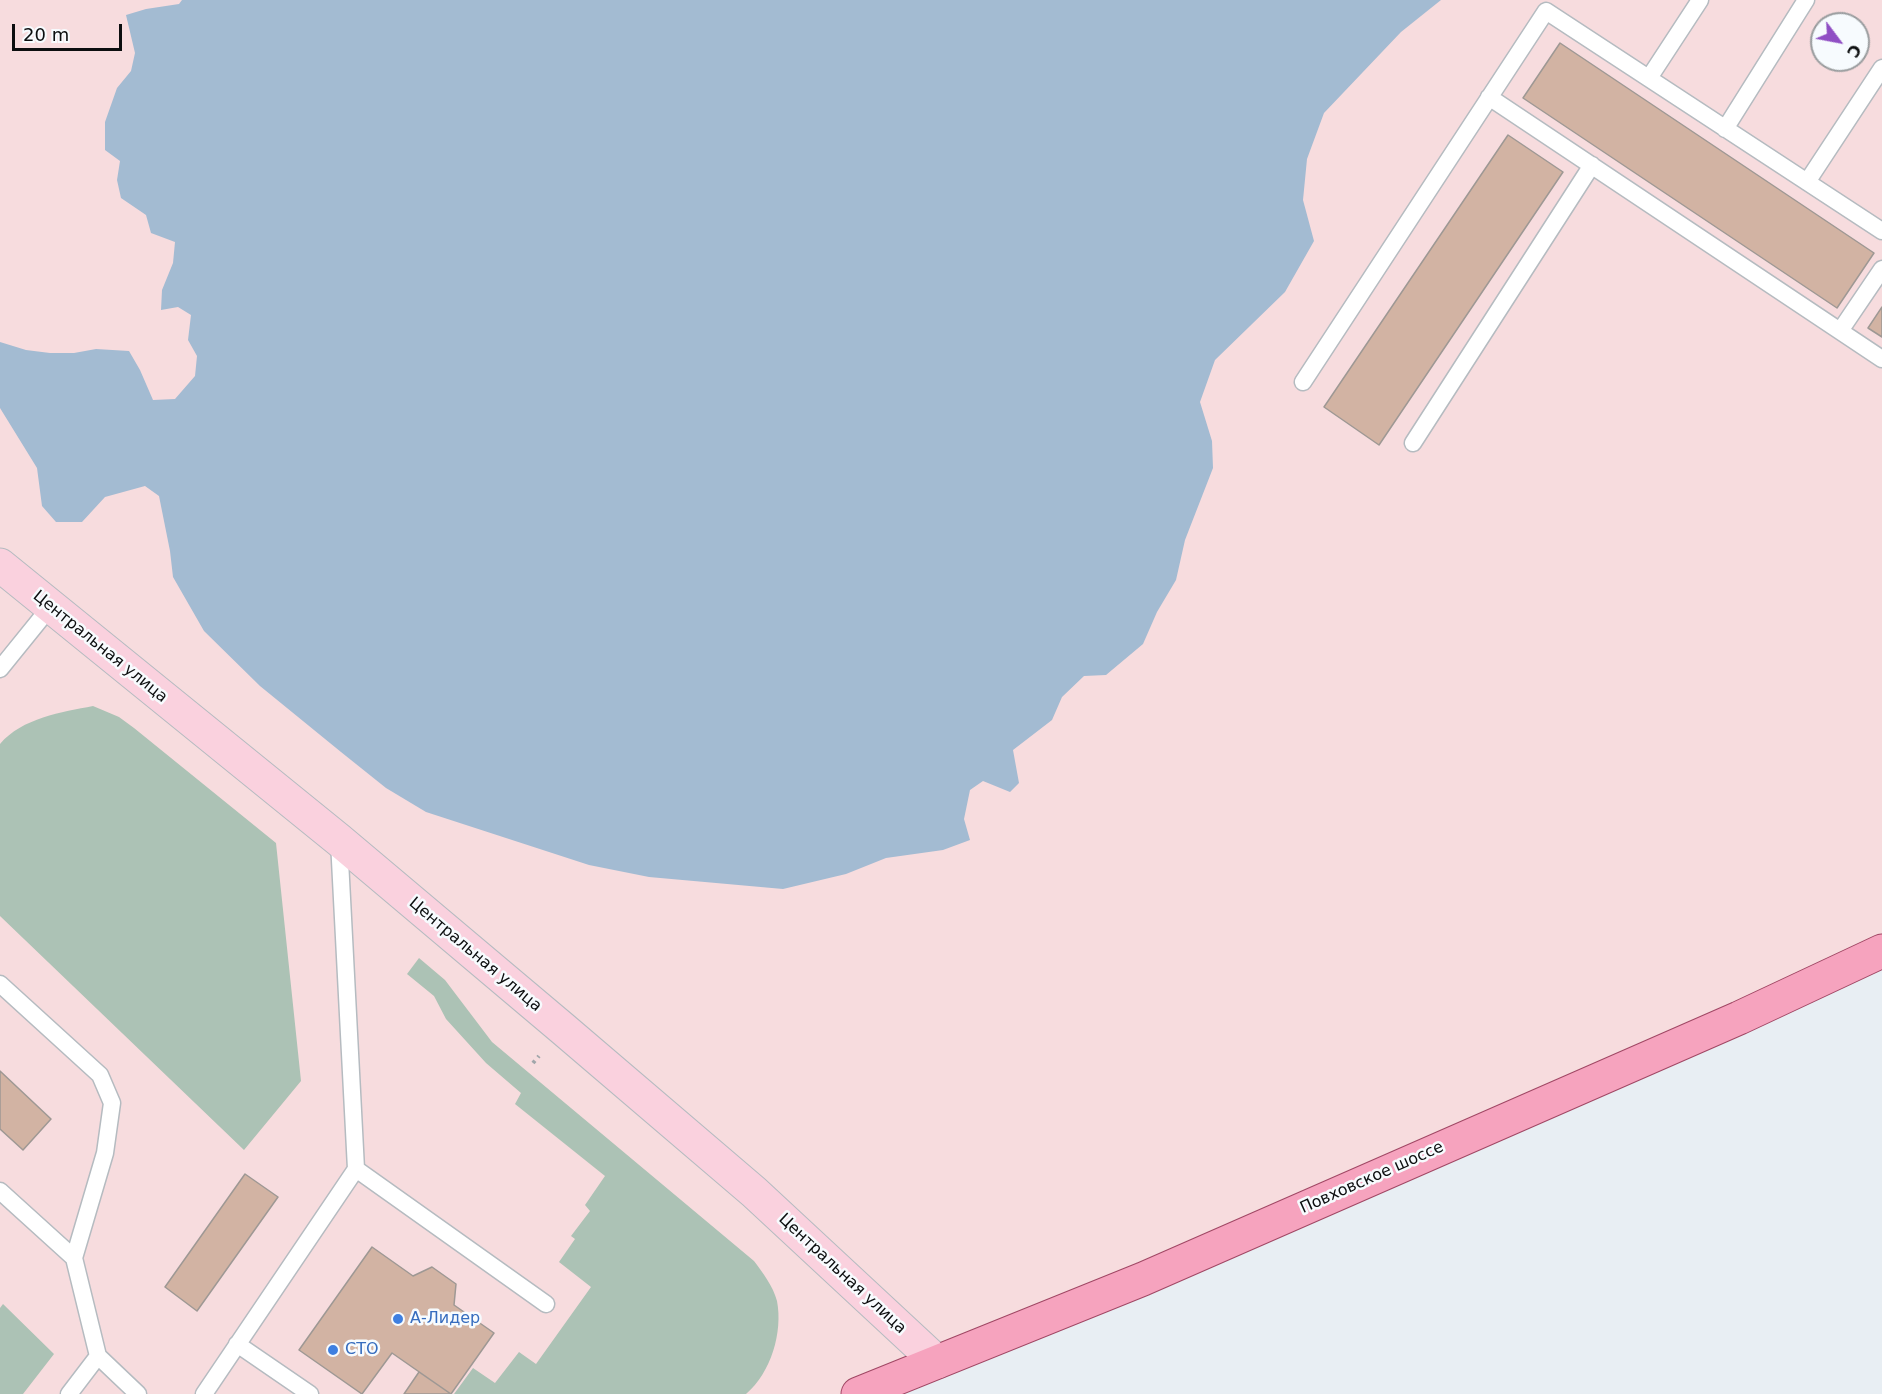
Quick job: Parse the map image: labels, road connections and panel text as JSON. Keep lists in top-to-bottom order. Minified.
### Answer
{"streets":{"main road":["Повховское шоссе"],"street":["Центральная улица"]},"crossings":[["Центральная улица","Повховское шоссе"]],"places":["А-Лидер","СТО"],"scale_bar":"20 m","north":"bottom right"}
